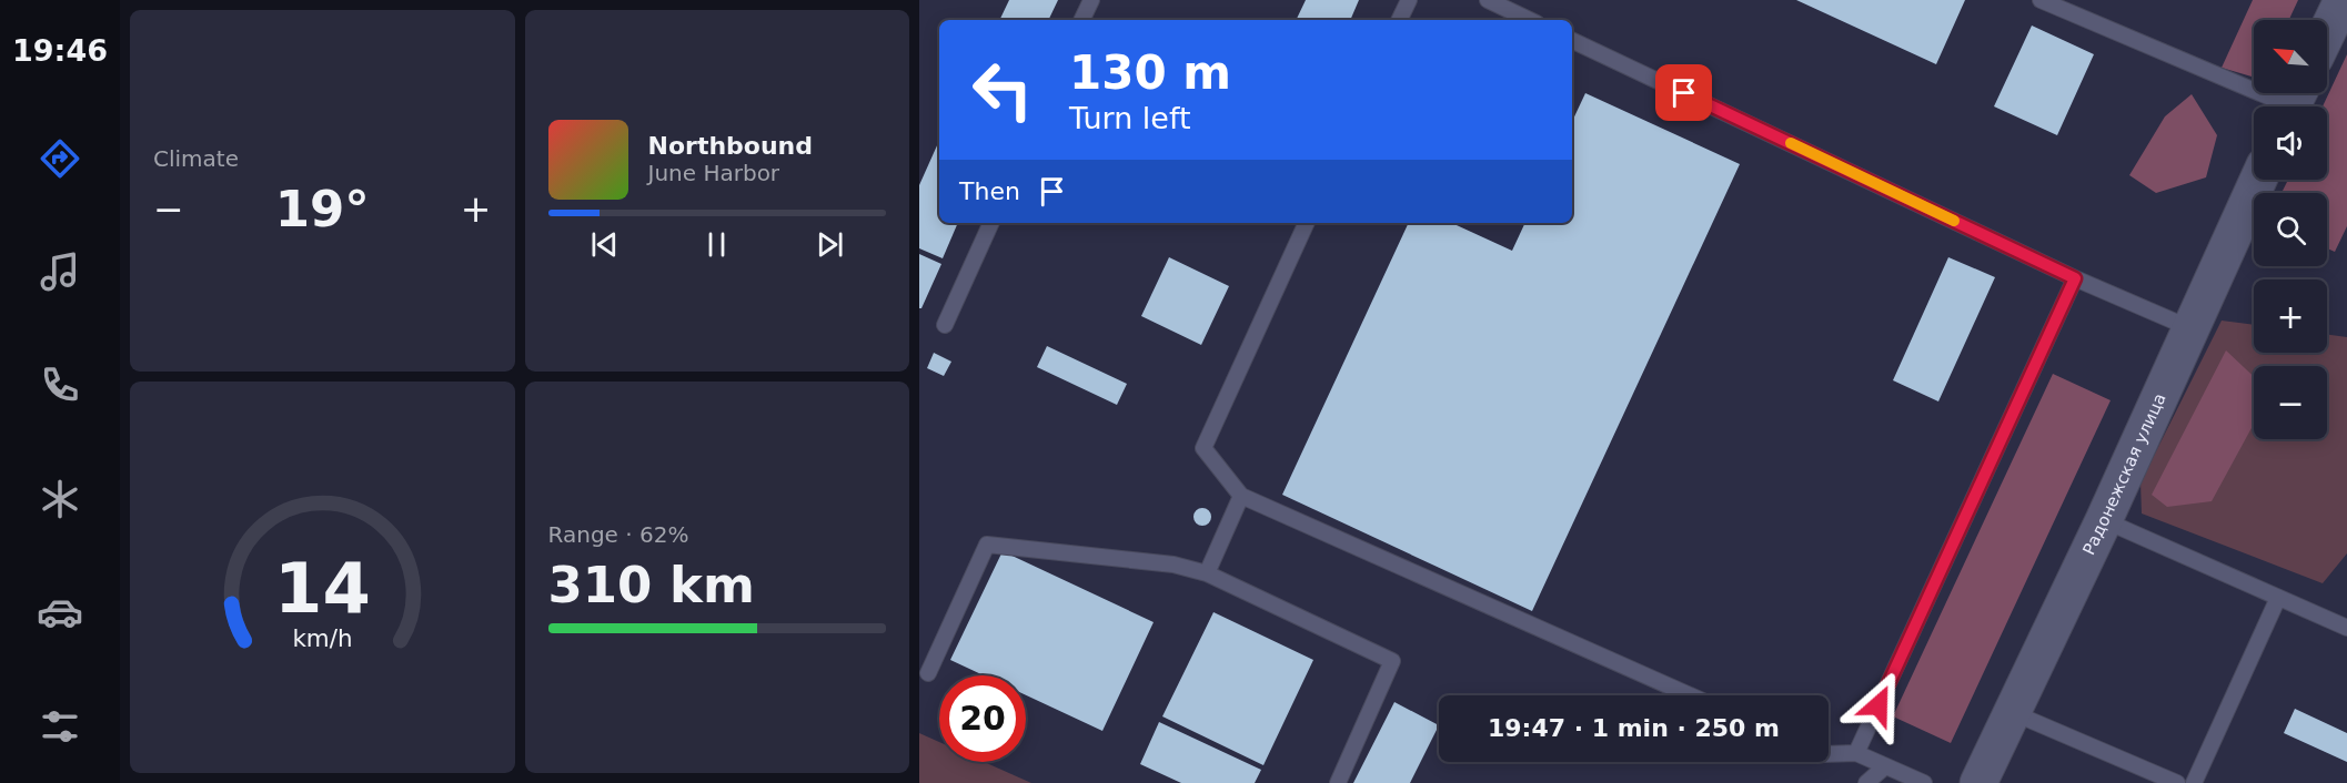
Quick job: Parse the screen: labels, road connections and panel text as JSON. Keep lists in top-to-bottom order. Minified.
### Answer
{"streets":{"street":["Радонежская улица"]},"north":"top left","page":{"tabs":"19:46","tile":["Climate",["Range · 62%","310 km"]],"map_buttons":["+","−"],"turn":["130 m","Turn left"],"song":["Northbound","June Harbor"],"then":"Then","heat":["−","19°","+"],"limit":"20","trip":"19:47 · 1 min · 250 m","gauge":["14","km/h"]}}
